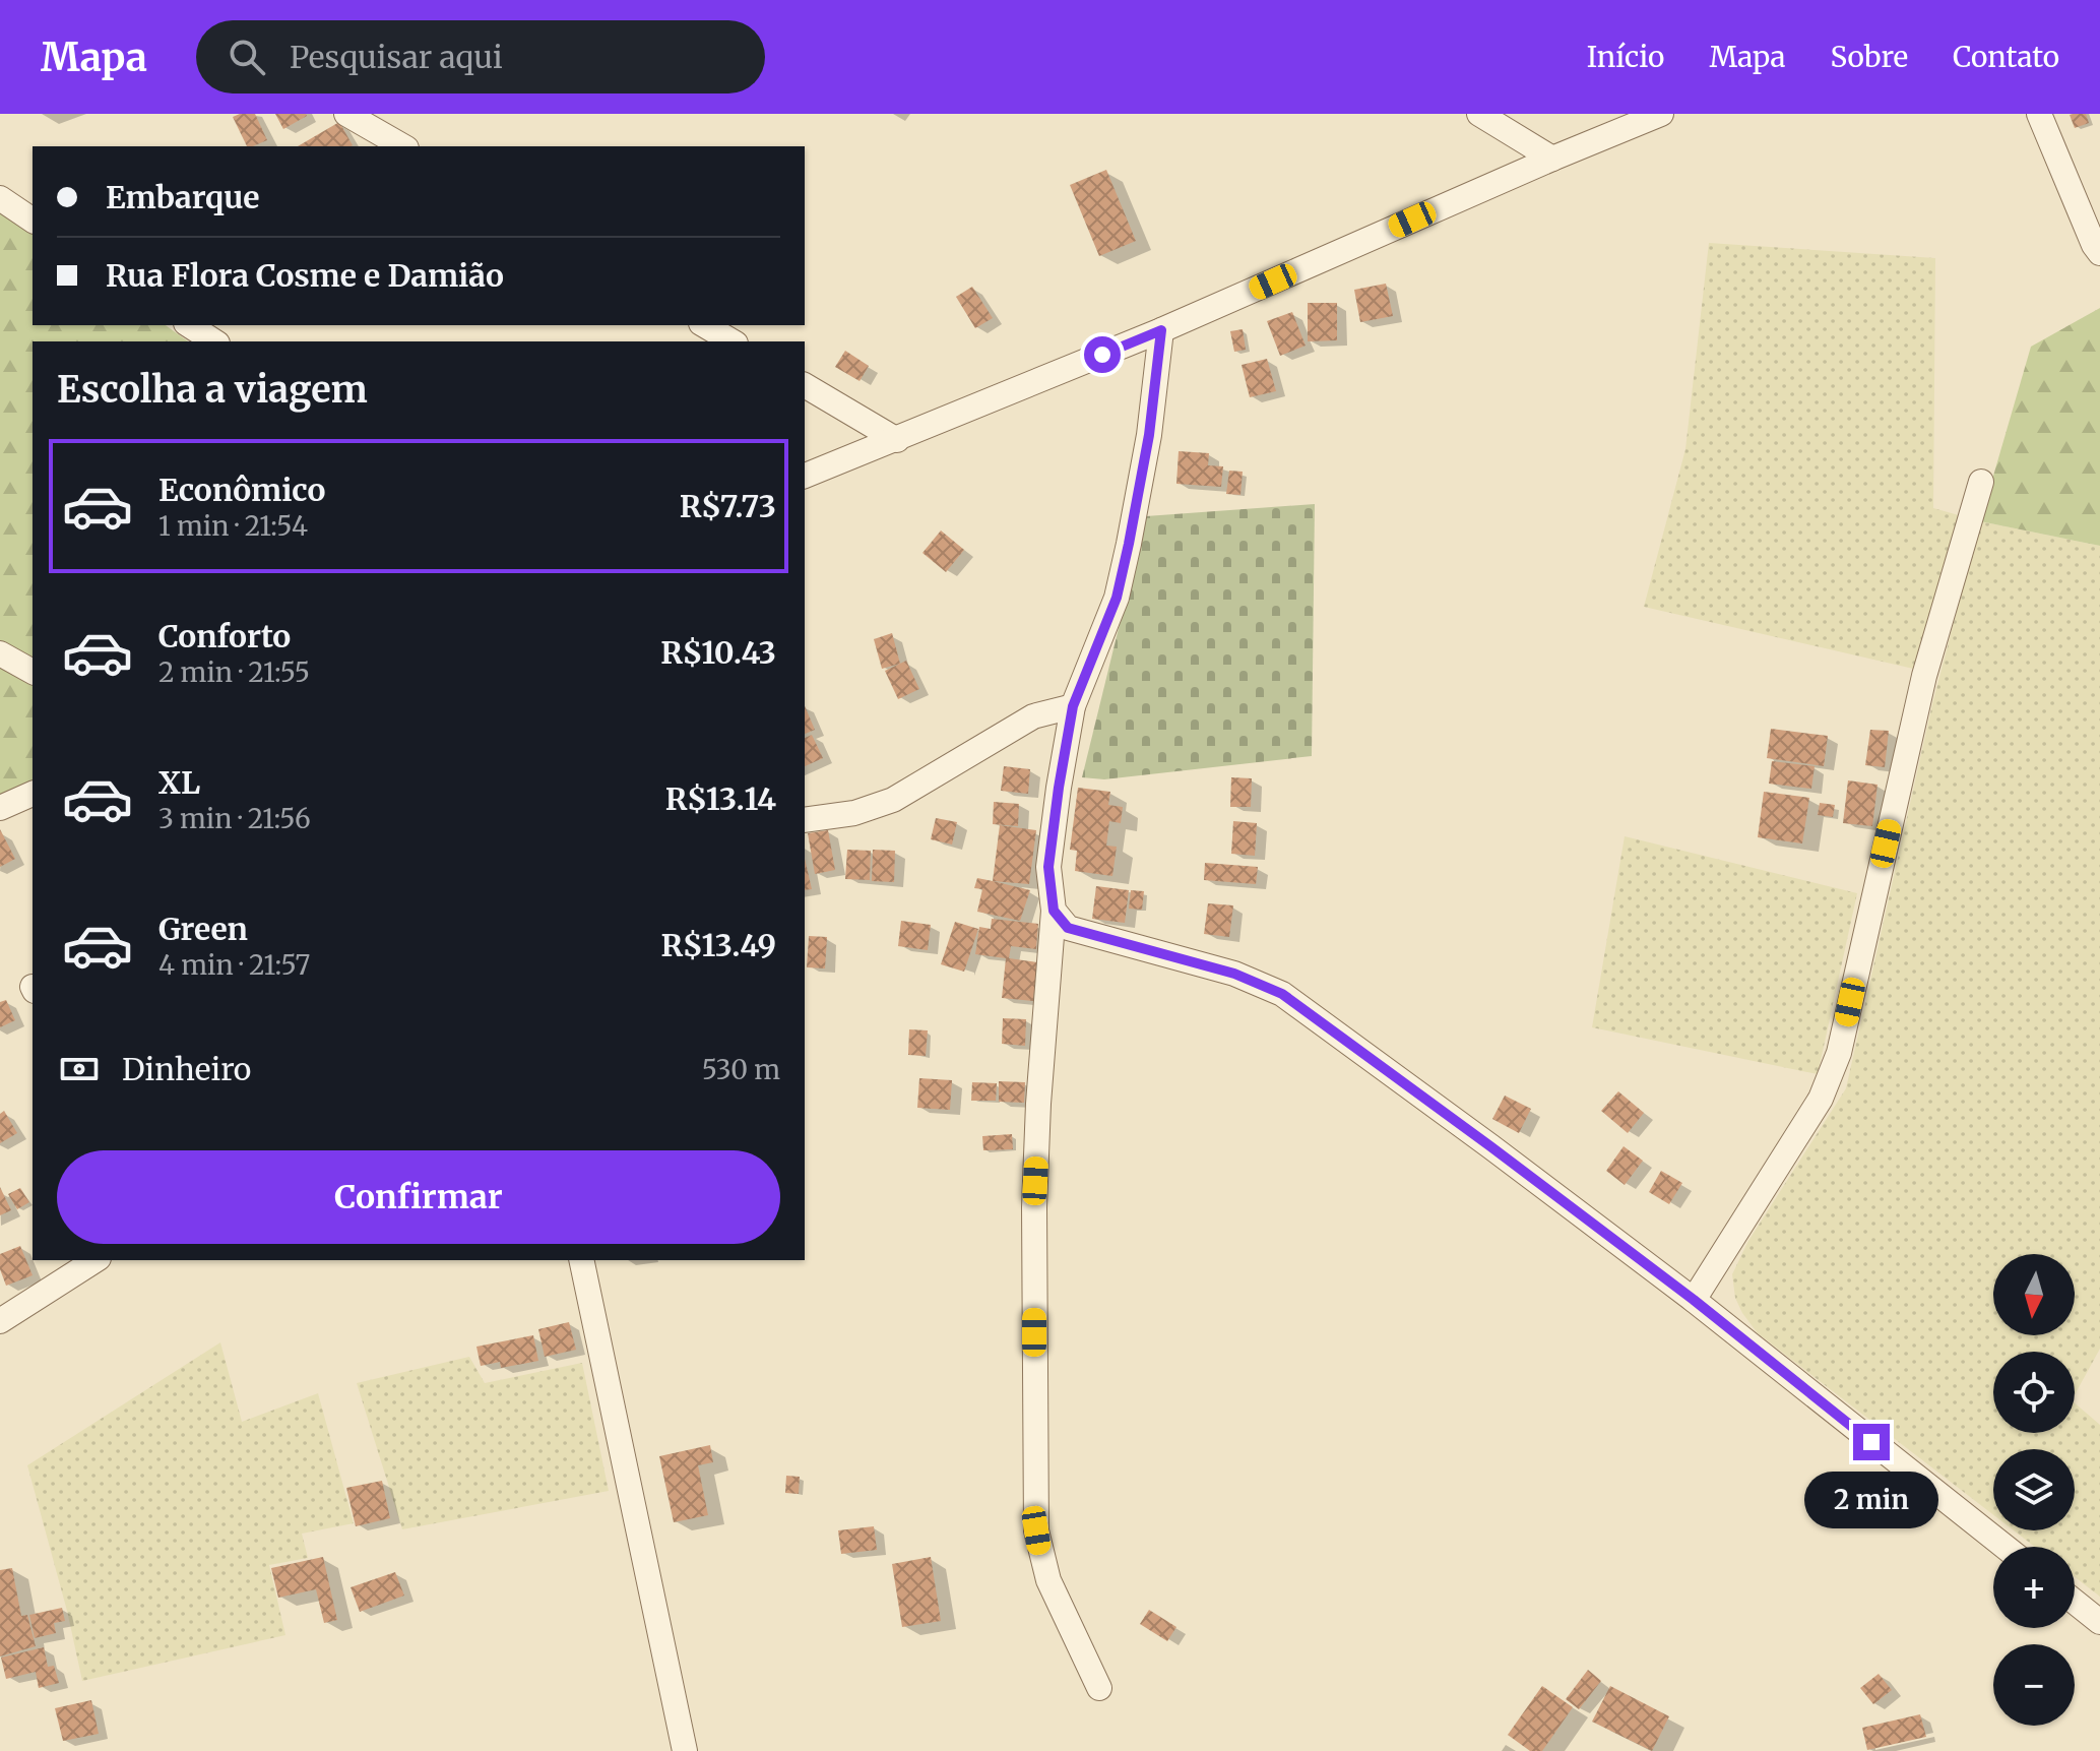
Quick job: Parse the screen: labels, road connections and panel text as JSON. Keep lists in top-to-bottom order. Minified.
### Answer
{"north":"bottom","page":{"header":"Mapa","search":"Pesquisar aqui","nav":["Início","Mapa","Sobre","Contato"],"banner":["Embarque","Rua Flora Cosme e Damião"],"heading":"Escolha a viagem","list":[{"name":"Econômico","note":"1 min · 21:54","value":"R$7.73"},{"name":"Conforto","note":"2 min · 21:55","value":"R$10.43"},{"name":"XL","note":"3 min · 21:56","value":"R$13.14"},{"name":"Green","note":"4 min · 21:57","value":"R$13.49"}],"pay":["Dinheiro","530 m"],"buttons":"Confirmar","map_buttons":["+","−"],"bubble":"2 min"}}
